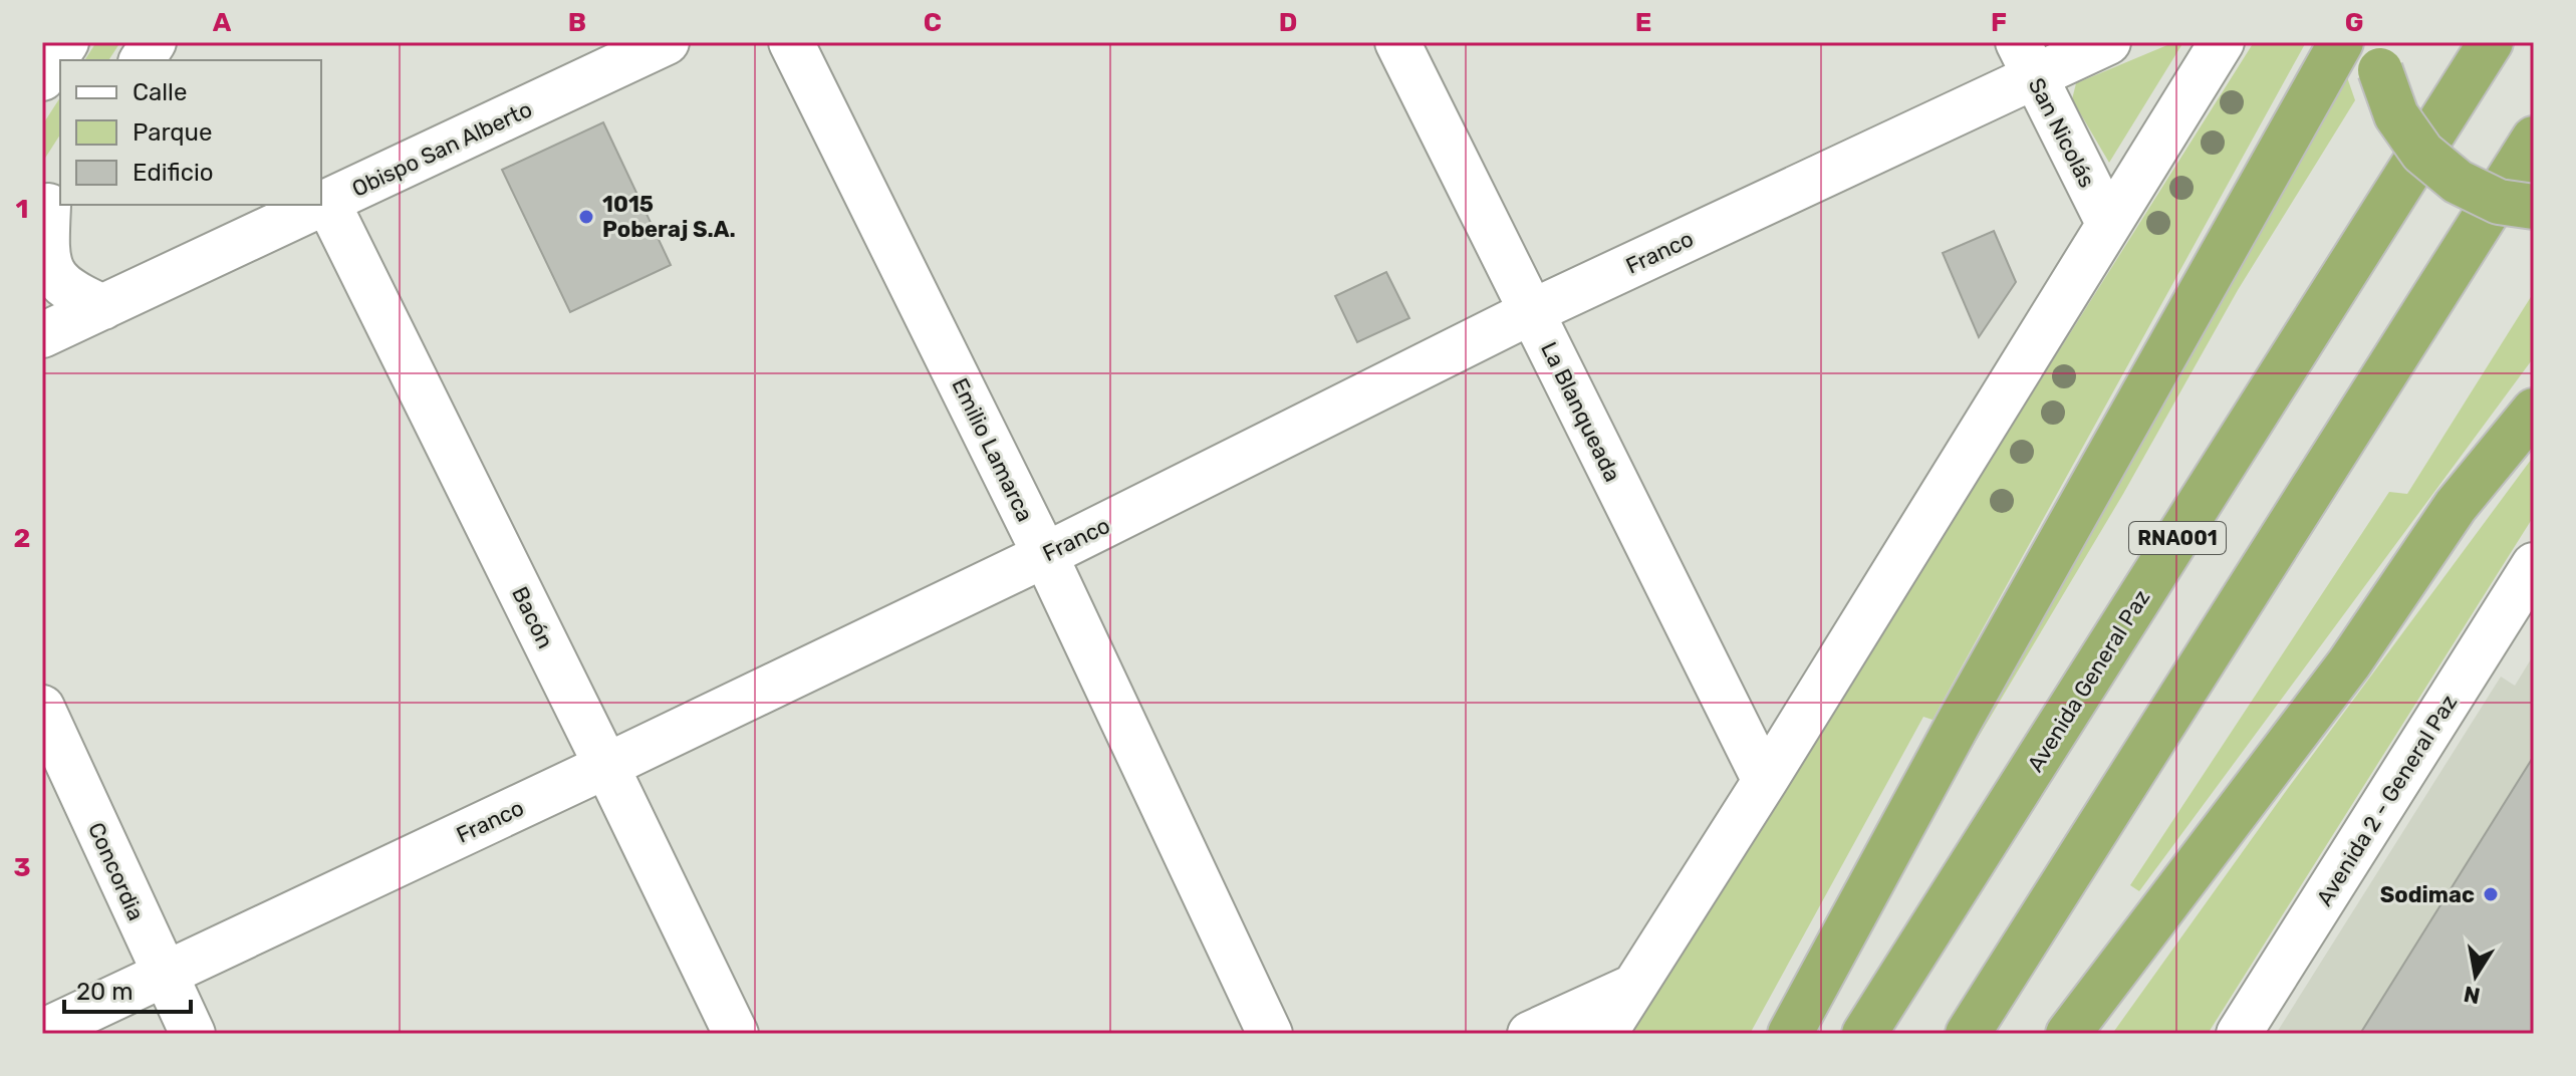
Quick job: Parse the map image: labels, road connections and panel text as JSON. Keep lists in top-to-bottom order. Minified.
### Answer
{"streets":{"highway":["RNA001","Avenida General Paz"],"street":["San Nicolás","Obispo San Alberto","Franco","La Blanqueada","Emilio Lamarca","Bacón","Avenida 2 - General Paz","Concordia"]},"crossings":[["San Nicolás","Franco"],["Obispo San Alberto","Bacón"],["Franco","La Blanqueada"],["Franco","Emilio Lamarca"],["Franco","Bacón"],["Franco","Concordia"]],"places":["1015 Poberaj S.A.","Sodimac"],"legend":["Calle","Parque","Edificio"],"scale_bar":"20 m","north":"bottom","grid":{"columns":["A","B","C","D","E","F","G"],"rows":["1","2","3"]}}
